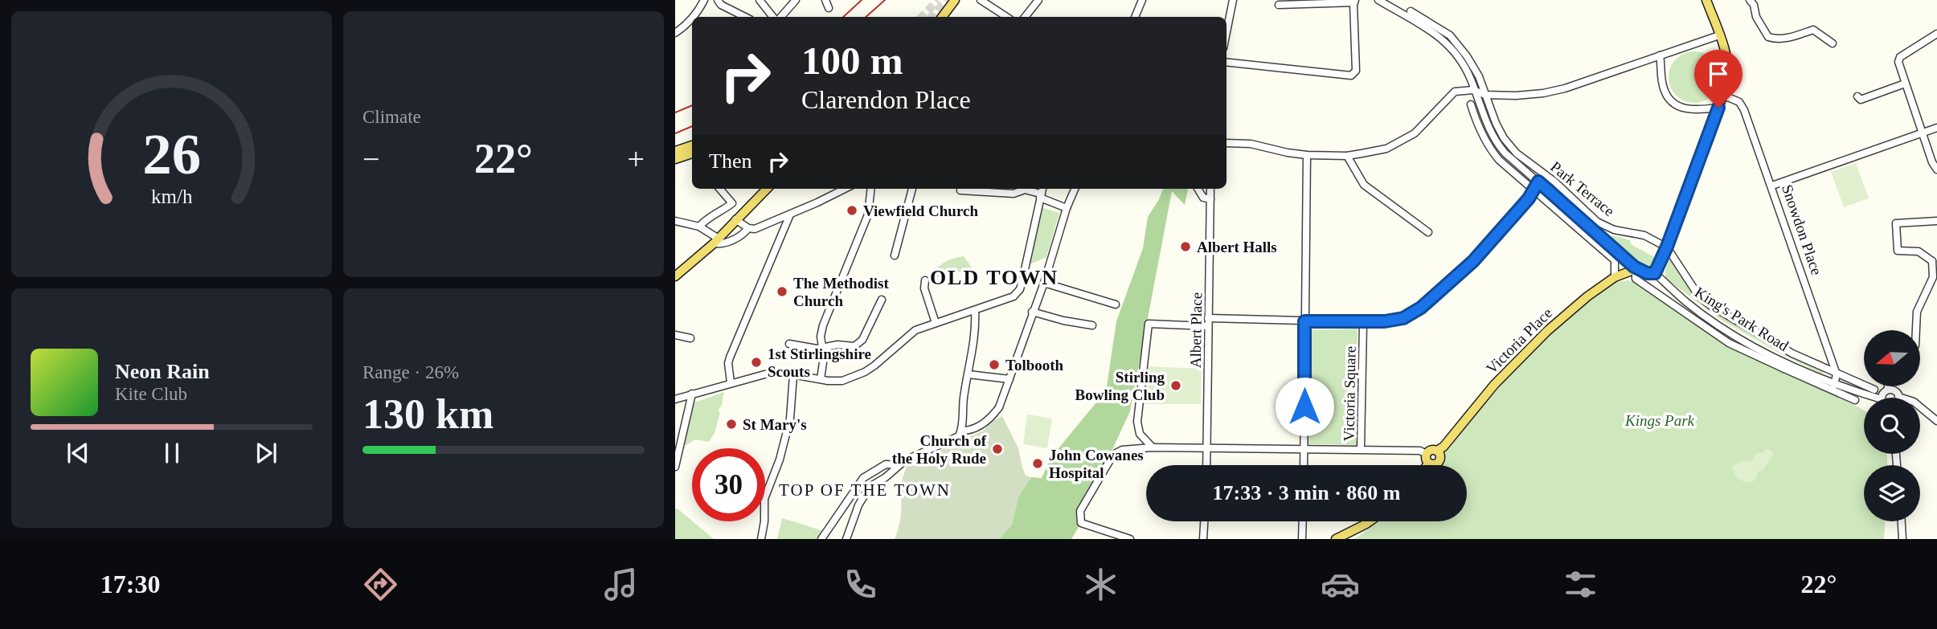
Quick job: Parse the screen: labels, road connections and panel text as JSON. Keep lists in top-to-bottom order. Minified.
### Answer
{"streets":{"main road":["King's Park Road","Victoria Place"],"street":["Park Terrace","Snowdon Place","Albert Place","Victoria Square"]},"crossings":[["King's Park Road","Victoria Place"]],"districts":["OLD TOWN","TOP OF THE TOWN"],"parks":["Kings Park"],"places":["Viewfield Church","Albert Halls","The Methodist Church","1st Stirlingshire Scouts","Tolbooth","Stirling Bowling Club","St Mary's","Church of the Holy Rude","John Cowanes Hospital"],"north":"left","page":{"tile":["Climate",["Range · 26%","130 km"]],"turn":["100 m","Clarendon Place"],"then":"Then","heat":["−","22°","+"],"song":["Neon Rain","Kite Club"],"limit":"30","trip":"17:33 · 3 min · 860 m","tabs":["17:30","22°"],"gauge":["26","km/h"]}}
